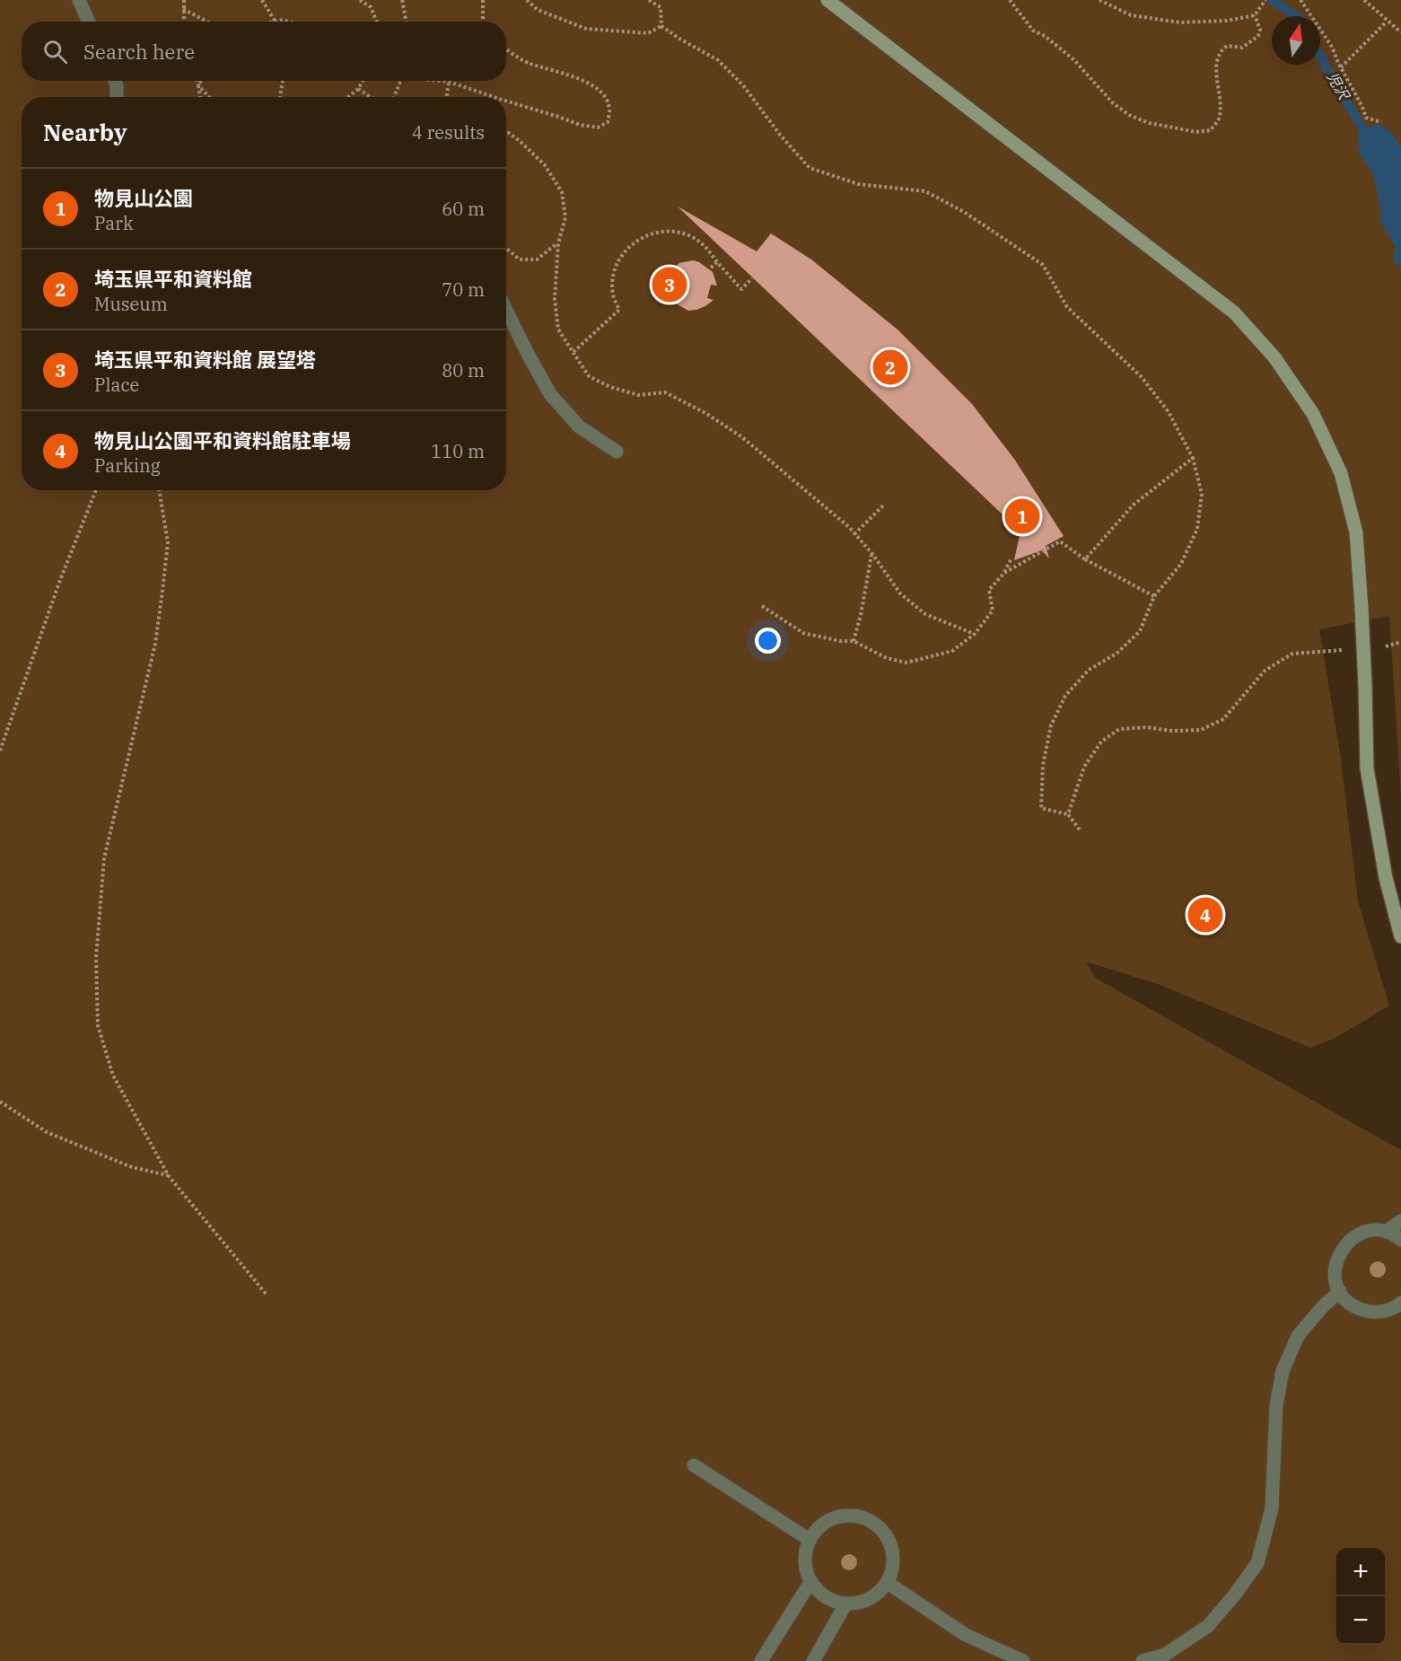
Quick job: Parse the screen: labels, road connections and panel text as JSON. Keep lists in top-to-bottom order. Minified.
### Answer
{"water":["児沢"],"north":"top","page":{"search":"Search here","heading":["Nearby","4 results"],"list":[{"mark":"1","name":"物見山公園","note":"Park","value":"60 m"},{"mark":"2","name":"埼玉県平和資料館","note":"Museum","value":"70 m"},{"mark":"3","name":"埼玉県平和資料館 展望塔","note":"Place","value":"80 m"},{"mark":"4","name":"物見山公園平和資料館駐車場","note":"Parking","value":"110 m"}],"pins":["3","2","1","4"],"map_buttons":["+","−"]}}
